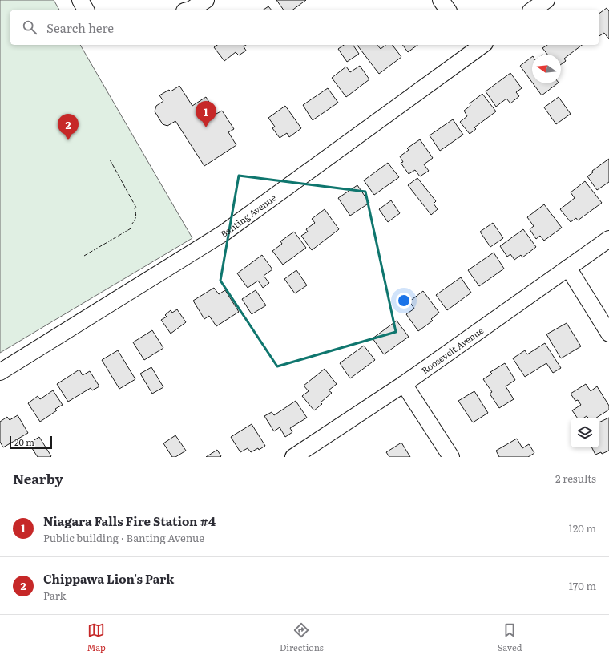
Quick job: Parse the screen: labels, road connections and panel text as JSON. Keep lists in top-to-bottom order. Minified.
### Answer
{"streets":{"street":["Banting Avenue","Roosevelt Avenue"]},"scale_bar":"20 m","north":"left","page":{"search":"Search here","pins":["1","2"],"scale":"20 m","heading":["Nearby","2 results"],"list":[{"mark":"1","name":"Niagara Falls Fire Station #4","note":"Public building · Banting Avenue","value":"120 m"},{"mark":"2","name":"Chippawa Lion's Park","note":"Park","value":"170 m"}],"nav":["Map","Directions","Saved"]}}
